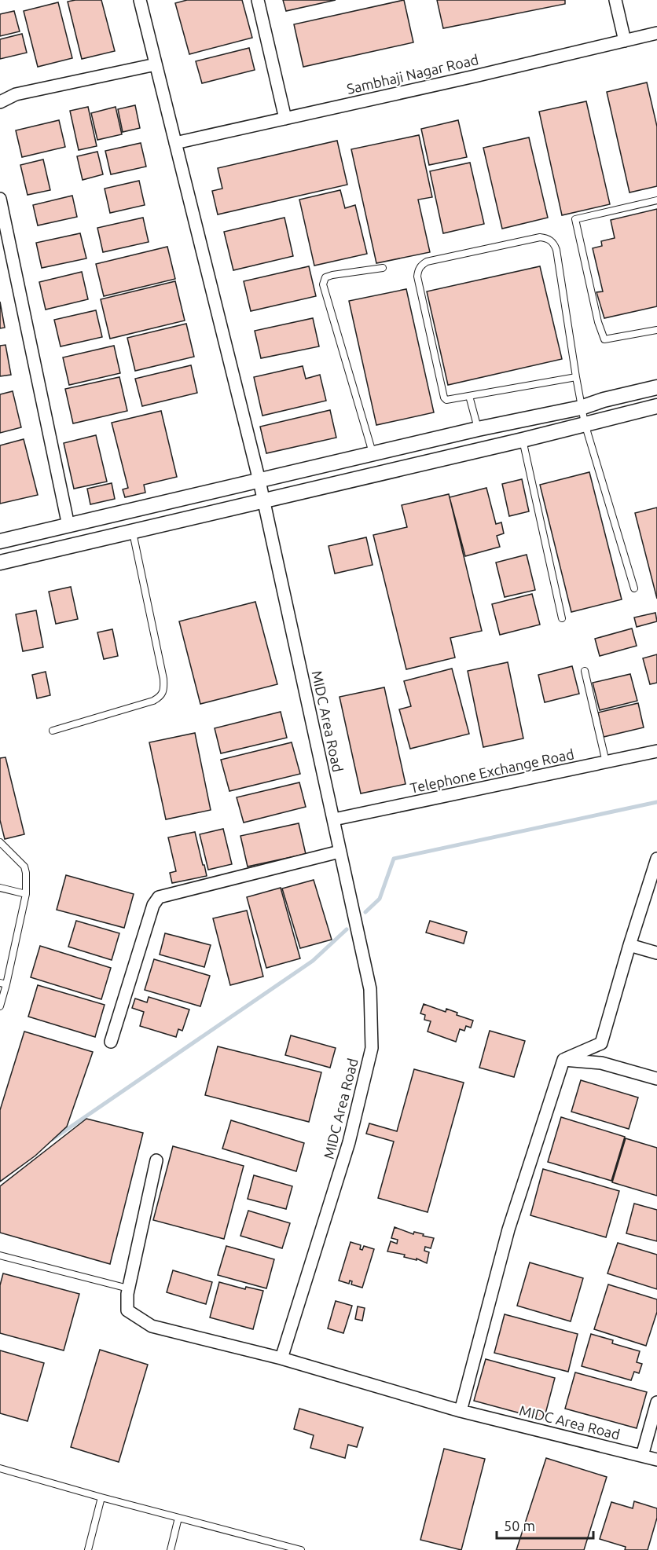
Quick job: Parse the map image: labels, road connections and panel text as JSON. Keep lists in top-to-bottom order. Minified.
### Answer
{"streets":{"street":["Sambhaji Nagar Road","MIDC Area Road","Telephone Exchange Road"]},"crossings":[["Sambhaji Nagar Road","MIDC Area Road"],["MIDC Area Road","Telephone Exchange Road"]],"scale_bar":"50 m"}
